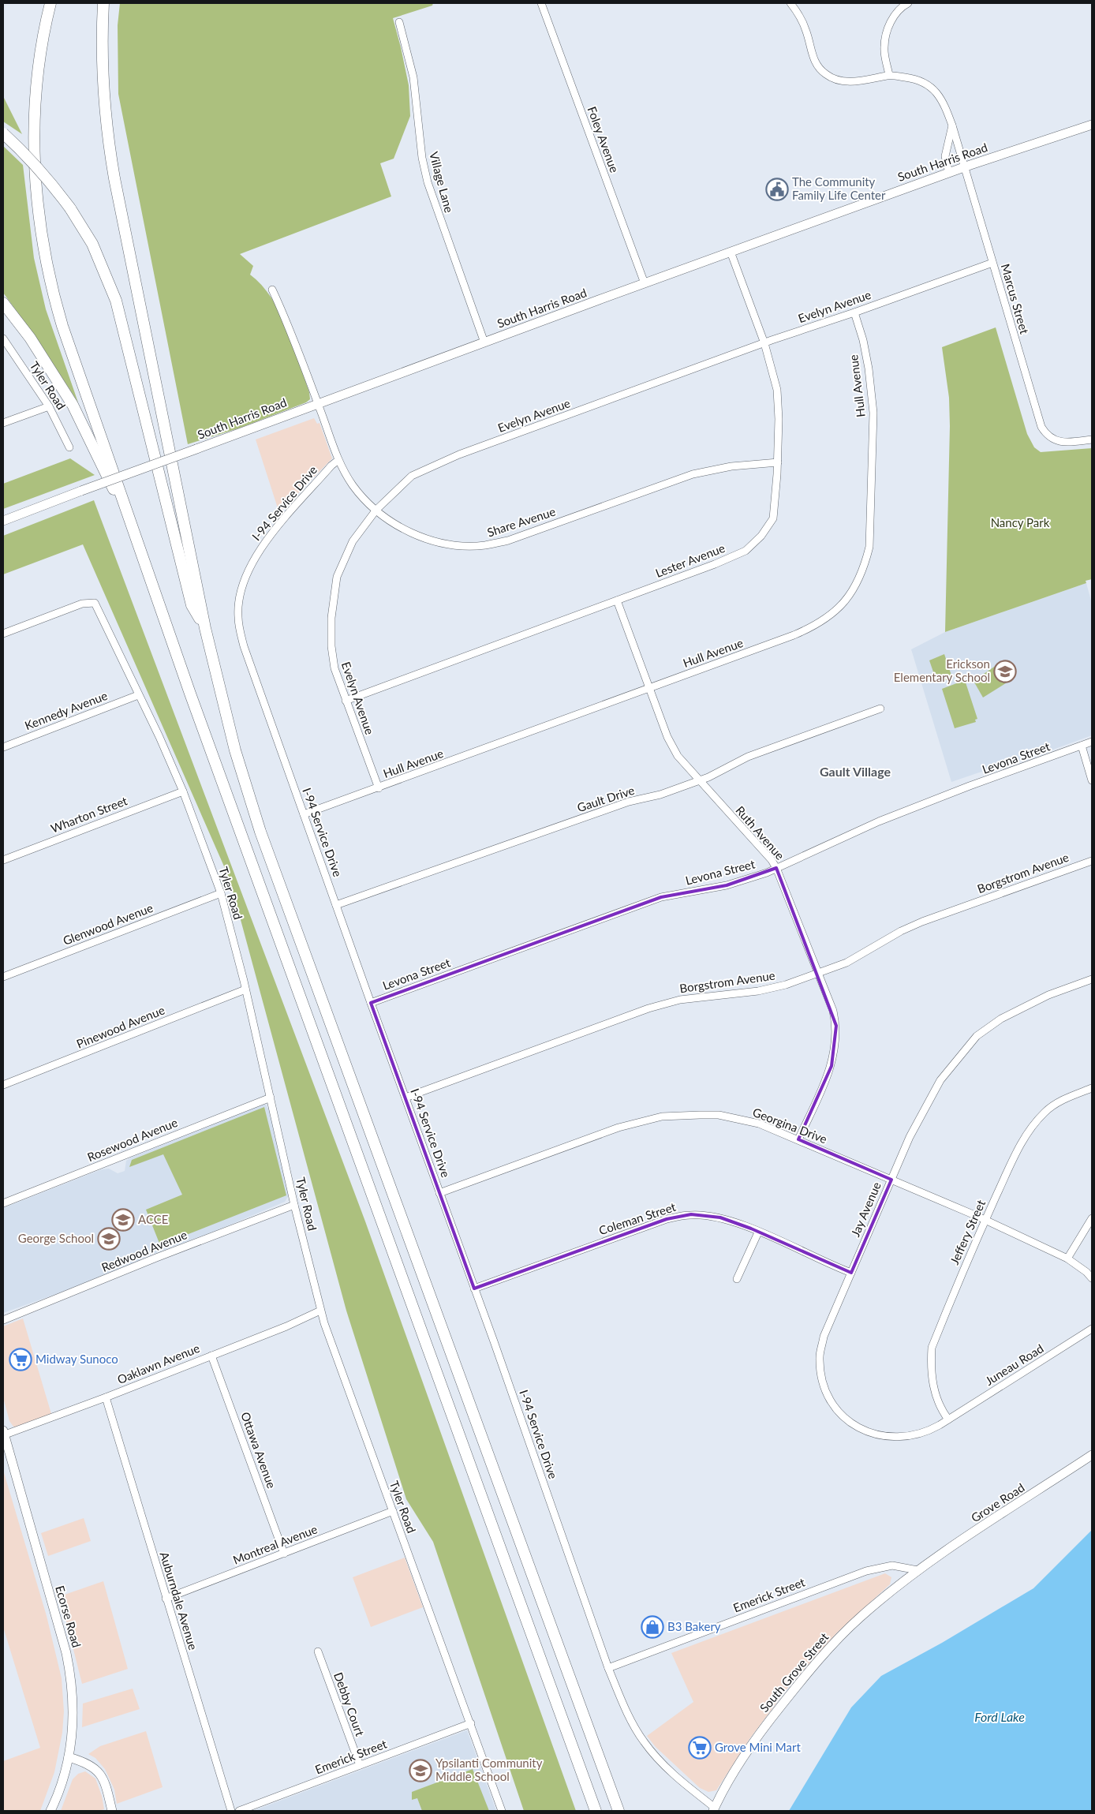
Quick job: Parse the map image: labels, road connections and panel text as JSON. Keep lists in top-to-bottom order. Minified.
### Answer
{"streets":{"main road":["South Harris Road","Grove Road","Ecorse Road","South Grove Street"],"street":["Foley Avenue","Village Lane","Marcus Street","Evelyn Avenue","Tyler Road","Hull Avenue","I-94 Service Drive","Share Avenue","Lester Avenue","Kennedy Avenue","Levona Street","Gault Drive","Wharton Street","Ruth Avenue","Borgstrom Avenue","Glenwood Avenue","Pinewood Avenue","Georgina Drive","Rosewood Avenue","Jay Avenue","Coleman Street","Jeffery Street","Redwood Avenue","Oaklawn Avenue","Juneau Road","Ottawa Avenue","Montreal Avenue","Emerick Street","Auburndale Avenue","Debby Court"]},"crossings":[["Foley Avenue","South Harris Road"],["South Harris Road","Village Lane"],["South Harris Road","Marcus Street"],["South Harris Road","Share Avenue"],["South Harris Road","Lester Avenue"],["Marcus Street","Evelyn Avenue"],["Evelyn Avenue","Hull Avenue"],["Evelyn Avenue","Share Avenue"],["Evelyn Avenue","Lester Avenue"],["Tyler Road","Kennedy Avenue"],["Tyler Road","Wharton Street"],["Tyler Road","Glenwood Avenue"],["Tyler Road","Pinewood Avenue"],["Tyler Road","Rosewood Avenue"],["Tyler Road","Redwood Avenue"],["Tyler Road","Oaklawn Avenue"],["Tyler Road","Montreal Avenue"],["Tyler Road","Emerick Street"],["Hull Avenue","I-94 Service Drive"],["Hull Avenue","Ruth Avenue"],["I-94 Service Drive","Share Avenue"],["I-94 Service Drive","Levona Street"],["I-94 Service Drive","Gault Drive"],["I-94 Service Drive","Borgstrom Avenue"],["I-94 Service Drive","Georgina Drive"],["I-94 Service Drive","Coleman Street"],["I-94 Service Drive","Emerick Street"],["I-94 Service Drive","South Grove Street"],["Share Avenue","Lester Avenue"],["Lester Avenue","Ruth Avenue"],["Levona Street","Ruth Avenue"],["Gault Drive","Ruth Avenue"],["Ruth Avenue","Borgstrom Avenue"],["Ruth Avenue","Georgina Drive"],["Georgina Drive","Jay Avenue"],["Georgina Drive","Jeffery Street"],["Jay Avenue","Coleman Street"],["Jay Avenue","Jeffery Street"],["Jay Avenue","Juneau Road"],["Jeffery Street","Juneau Road"],["Oaklawn Avenue","Ottawa Avenue"],["Oaklawn Avenue","Auburndale Avenue"],["Oaklawn Avenue","Ecorse Road"],["Ottawa Avenue","Montreal Avenue"],["Grove Road","Emerick Street"],["Grove Road","South Grove Street"],["Montreal Avenue","Auburndale Avenue"],["Emerick Street","South Grove Street"],["Emerick Street","Debby Court"]],"districts":["Gault Village"],"water":["Ford Lake"],"parks":["Nancy Park"],"places":{"public building":["The Community Family Life Center"],"school or university":["Erickson Elementary School","ACCE","George School","Ypsilanti Community Middle School"],"supermarket":["Midway Sunoco","Grove Mini Mart"],"shop":["B3 Bakery"]}}
